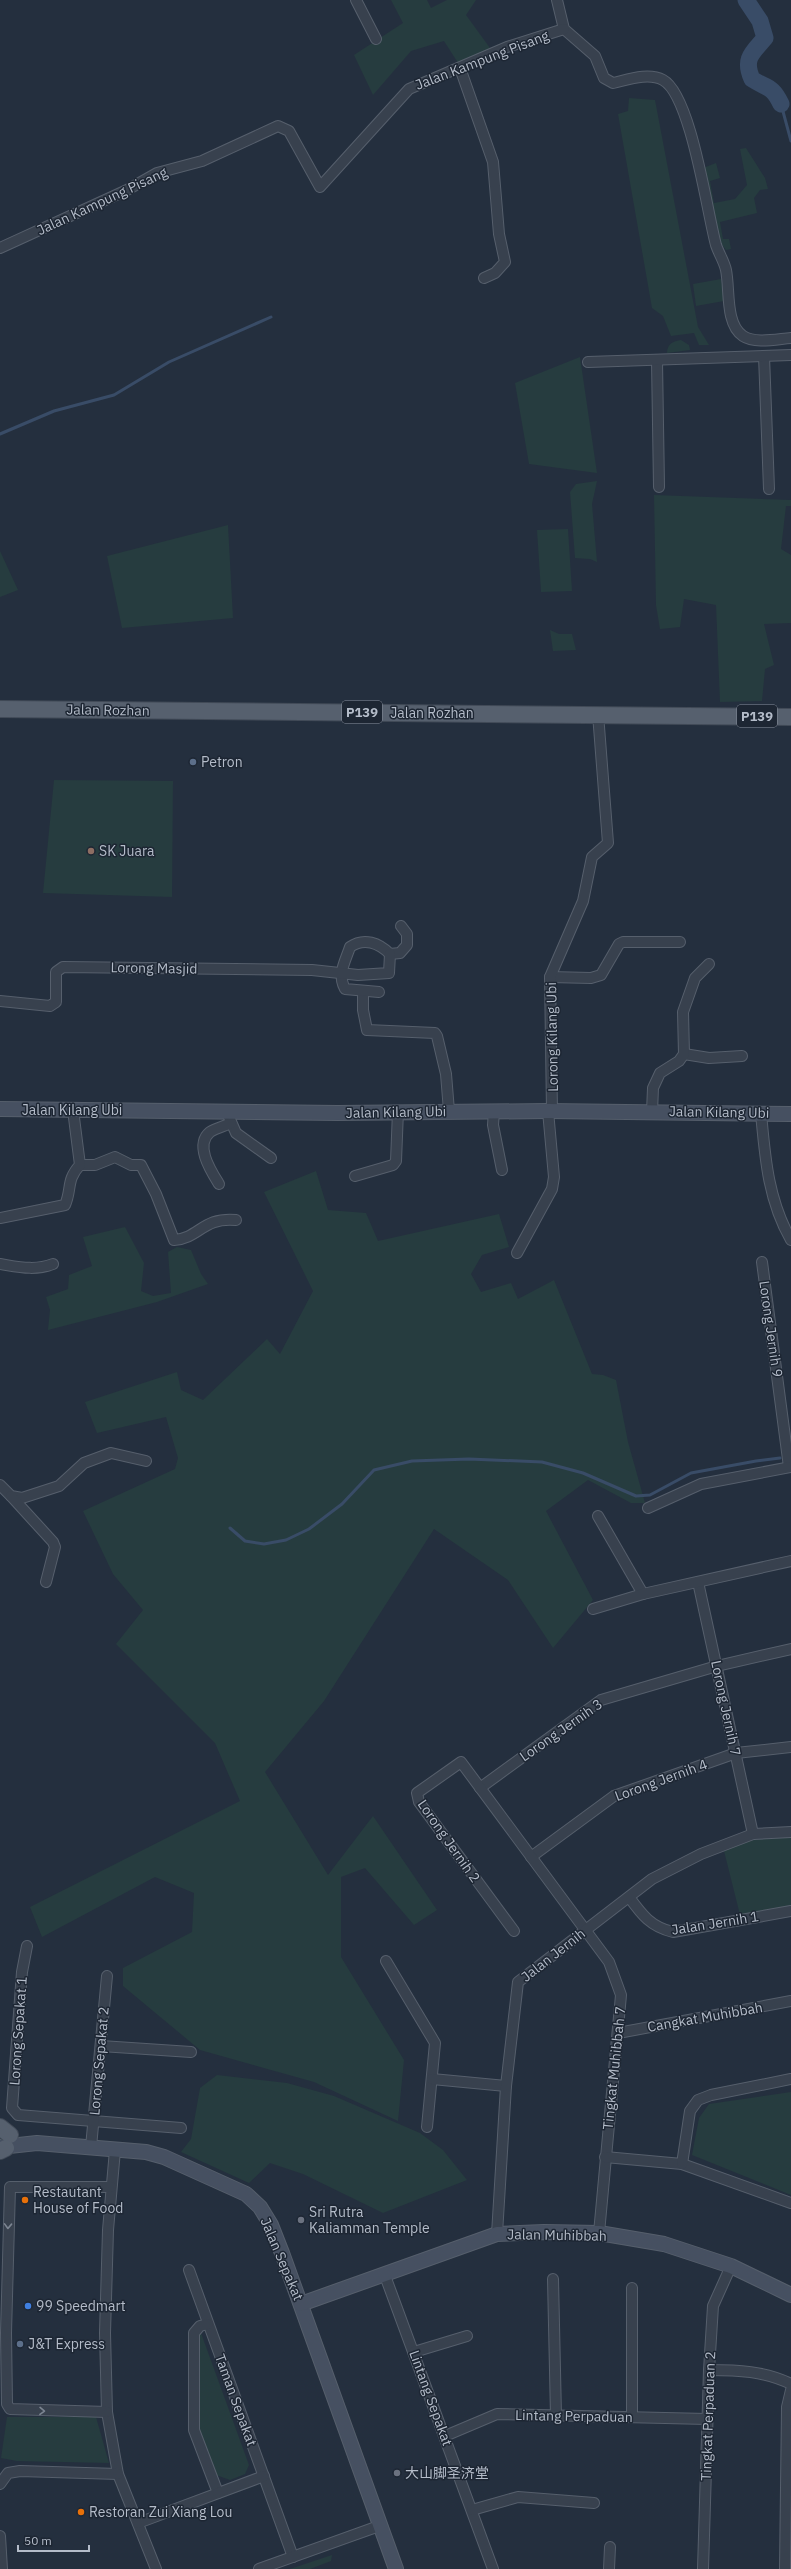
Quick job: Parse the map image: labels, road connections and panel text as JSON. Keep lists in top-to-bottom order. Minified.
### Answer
{"streets":{"main road":["Jalan Rozhan","P139"],"street":["Jalan Kampung Pisang","Lorong Masjid","Lorong Kilang Ubi","Jalan Kilang Ubi","Lorong Jernih 9","Lorong Jernih 7","Lorong Jernih 3","Lorong Jernih 4","Lorong Jernih 2","Jalan Jernih 1","Jalan Jernih","Cangkat Muhibbah","Lorong Sepakat 1","Lorong Sepakat 2","Tingkat Muhibbah 7","Jalan Muhibbah","Jalan Sepakat","Lintang Sepakat","Taman Sepakat","Lintang Perpaduan","Tingkat Perpaduan 2"]},"crossings":[["Jalan Rozhan","Lorong Kilang Ubi"],["Lorong Kilang Ubi","Jalan Kilang Ubi"],["Lorong Jernih 7","Lorong Jernih 3"],["Lorong Jernih 7","Lorong Jernih 4"],["Lorong Jernih 7","Jalan Jernih"],["Lorong Jernih 3","Tingkat Muhibbah 7"],["Lorong Jernih 4","Tingkat Muhibbah 7"],["Lorong Jernih 2","Tingkat Muhibbah 7"],["Jalan Jernih 1","Jalan Jernih"],["Jalan Jernih","Tingkat Muhibbah 7"],["Jalan Jernih","Jalan Muhibbah"],["Cangkat Muhibbah","Tingkat Muhibbah 7"],["Lorong Sepakat 1","Lorong Sepakat 2"],["Lorong Sepakat 2","Jalan Sepakat"],["Tingkat Muhibbah 7","Jalan Muhibbah"],["Jalan Muhibbah","Jalan Sepakat"],["Jalan Muhibbah","Lintang Sepakat"],["Jalan Muhibbah","Tingkat Perpaduan 2"],["Lintang Sepakat","Lintang Perpaduan"],["Lintang Perpaduan","Tingkat Perpaduan 2"]],"places":["Petron","SK Juara","Restautant House of Food","Sri Rutra Kaliamman Temple","99 Speedmart","J&T Express","大山脚圣济堂","Restoran Zui Xiang Lou"],"scale_bar":"50 m"}
